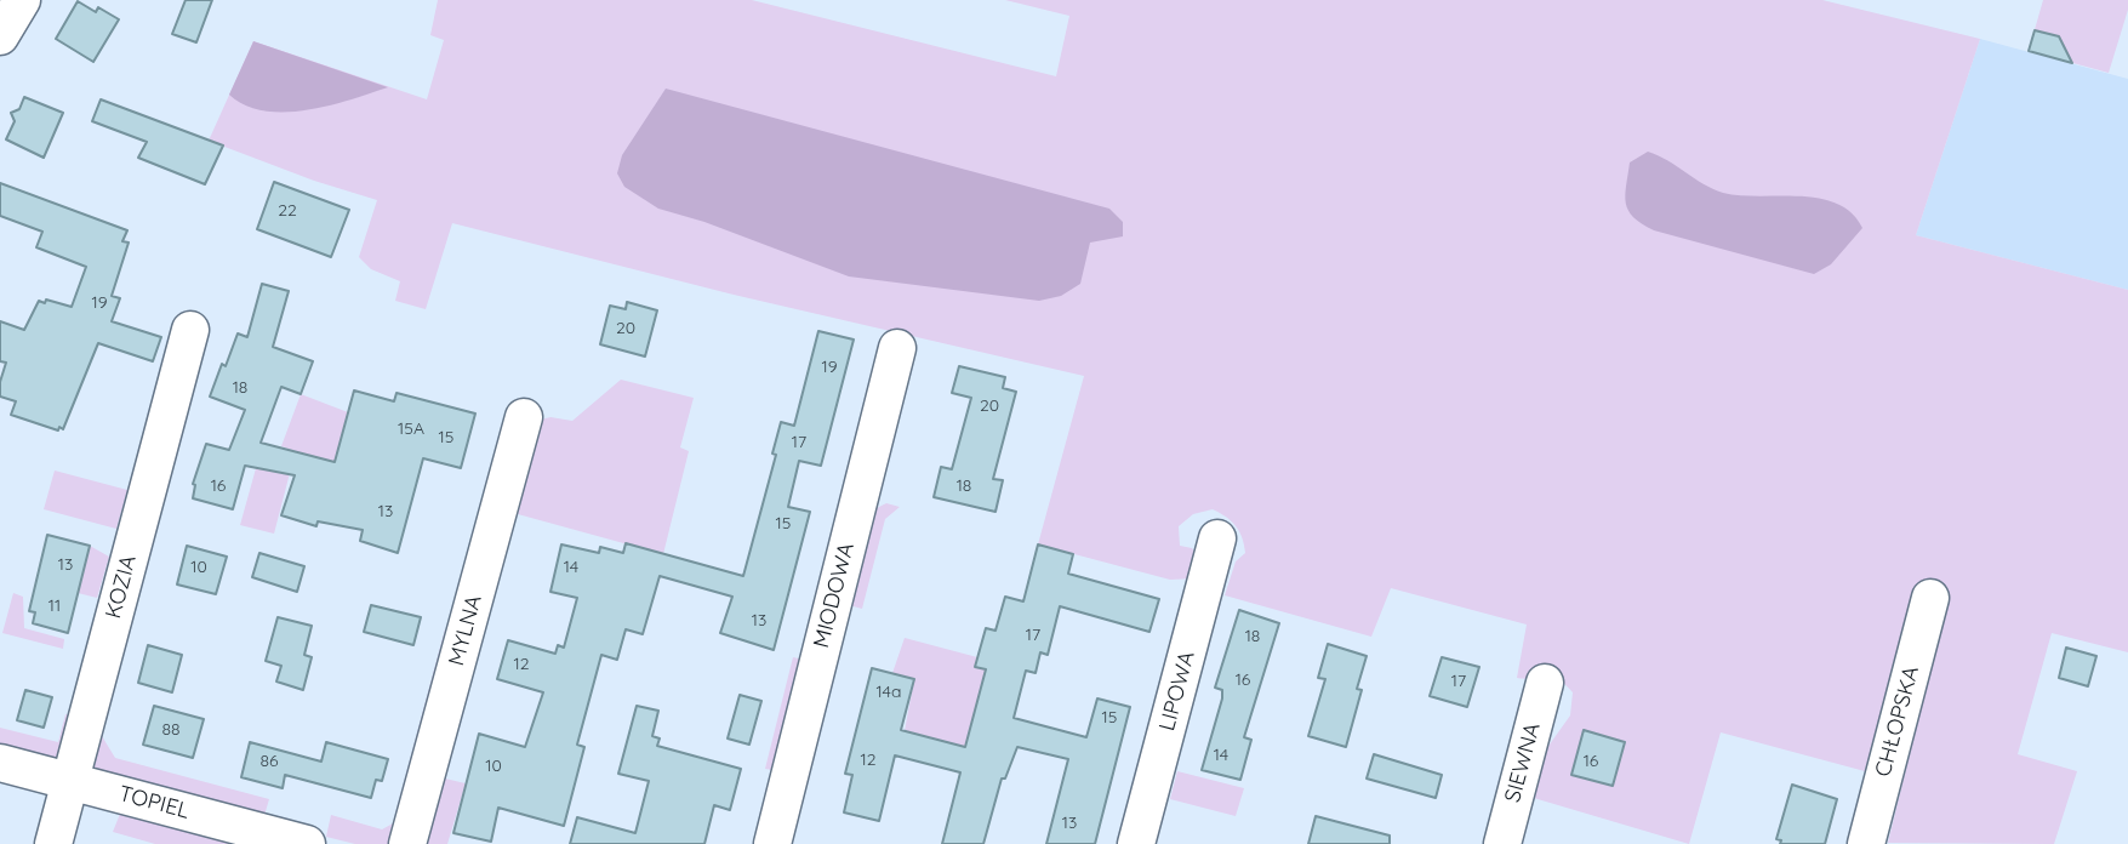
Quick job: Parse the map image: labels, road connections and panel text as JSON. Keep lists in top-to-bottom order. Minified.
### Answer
{"streets":{"street":["KOZIA","MIODOWA","MYLNA","LIPOWA","CHŁOPSKA","SIEWNA","TOPIEL"]},"crossings":[["KOZIA","TOPIEL"]],"house_numbers":["22","19","20","19","18","20","15A","15","17","16","18","13","15","13","10","14","11","13","17","18","12","16","17","14a","15","88","14","12","86","16","10","13"]}
